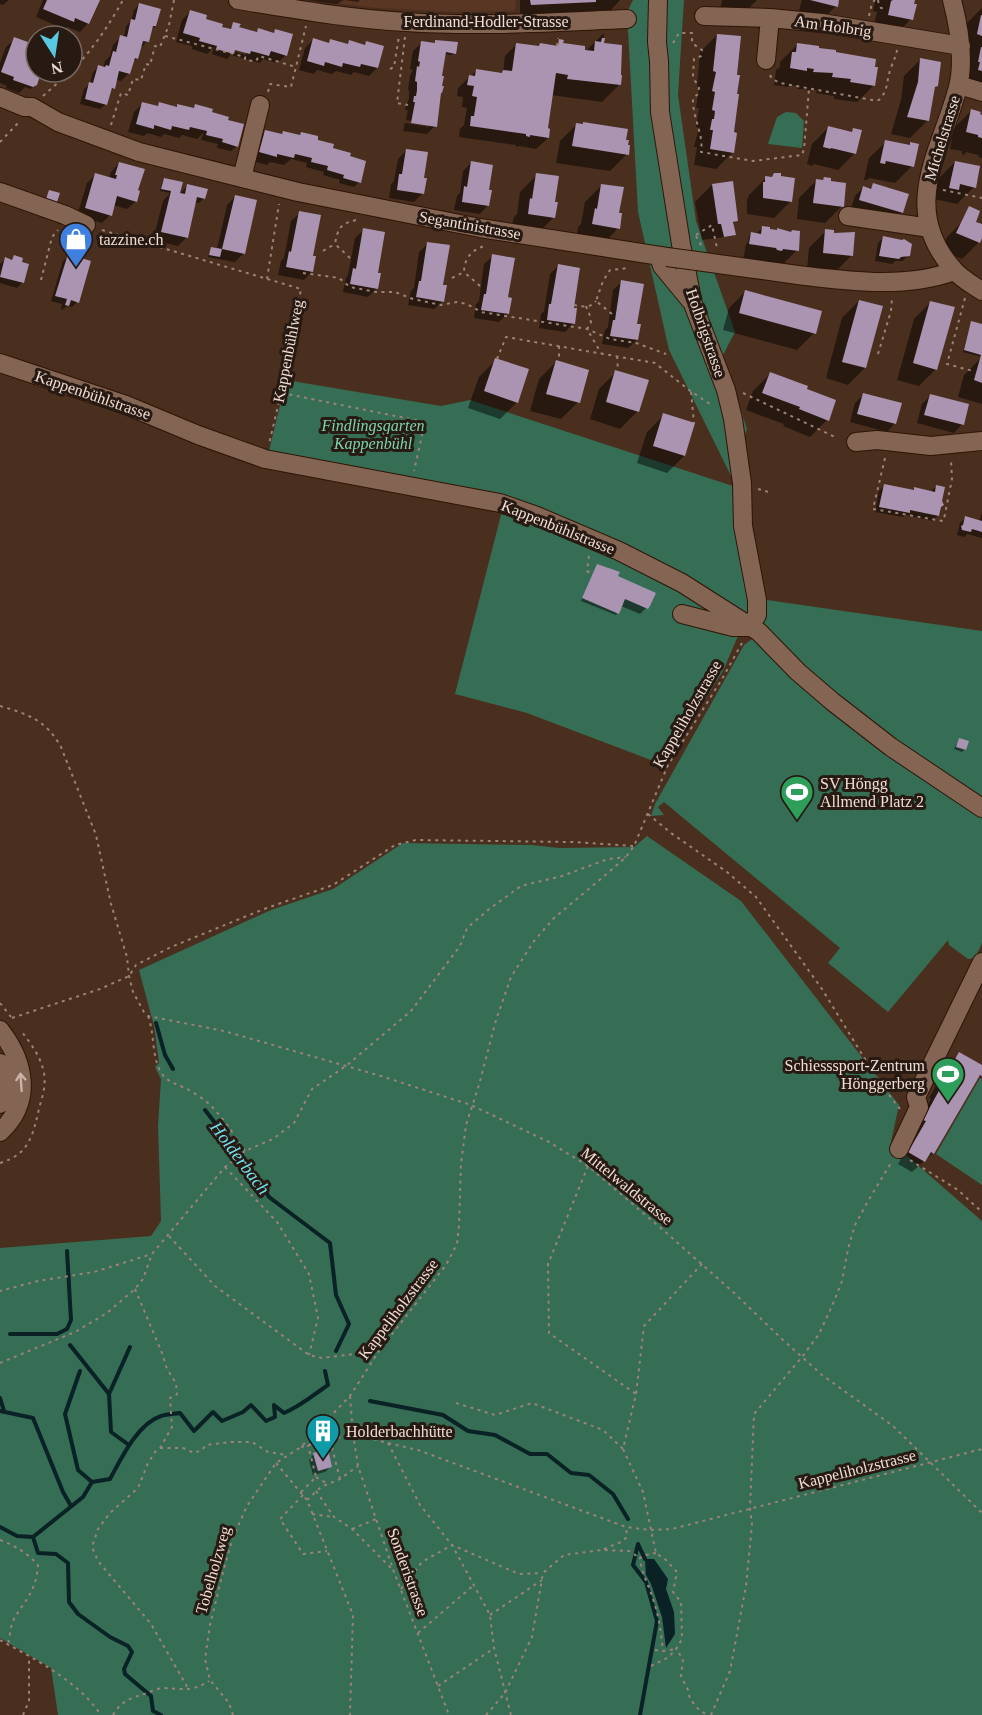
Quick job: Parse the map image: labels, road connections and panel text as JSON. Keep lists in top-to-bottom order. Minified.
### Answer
{"streets":{"street":["Ferdinand-Hodler-Strasse","Am Holbrig","Michelstrasse","Segantinistrasse","Holbrigstrasse","Kappenbühlstrasse"],"path":["Kappenbühlweg","Kappeliholzstrasse","Mittelwaldstrasse","Tobelholzweg","Sonderistrasse"]},"crossings":[["Am Holbrig","Michelstrasse"],["Michelstrasse","Segantinistrasse"],["Holbrigstrasse","Kappenbühlstrasse"],["Holbrigstrasse","Kappeliholzstrasse"],["Kappenbühlweg","Kappenbühlstrasse"],["Kappenbühlstrasse","Kappeliholzstrasse"],["Kappeliholzstrasse","Mittelwaldstrasse"],["Kappeliholzstrasse","Tobelholzweg"],["Kappeliholzstrasse","Sonderistrasse"]],"water":["Holderbach"],"parks":["Findlingsgarten Kappenbühl"],"places":{"shop":["tazzine.ch"],"sports":["SV Höngg Allmend Platz 2","Schiesssport-Zentrum Hönggerberg"],"building":["Holderbachhütte"]},"north":"bottom"}
